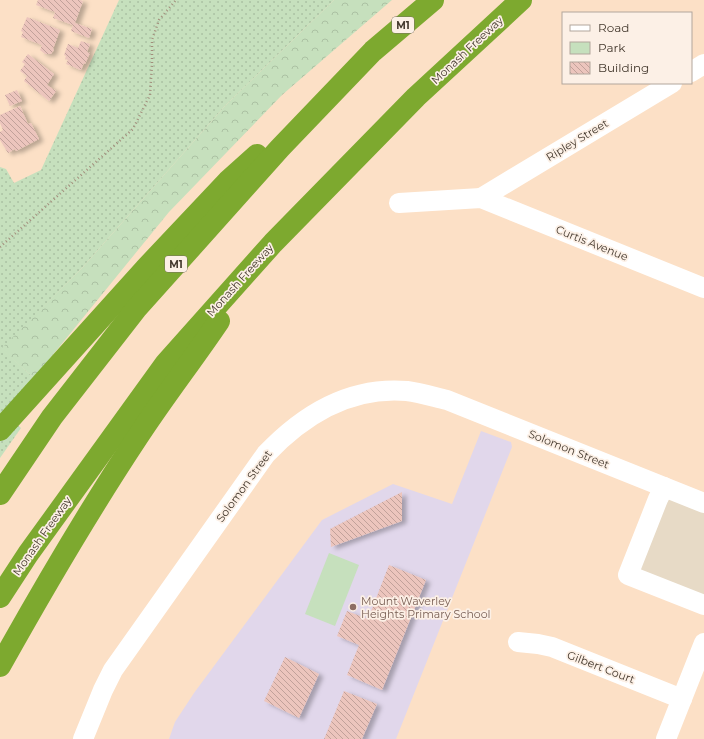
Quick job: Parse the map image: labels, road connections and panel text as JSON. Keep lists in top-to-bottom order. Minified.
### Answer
{"streets":{"highway":["M1","Monash Freeway"],"street":["Ripley Street","Curtis Avenue","Solomon Street","Gilbert Court"]},"crossings":[["Ripley Street","Curtis Avenue"]],"places":["Mount Waverley Heights Primary School"],"legend":["Road","Park","Building"]}
